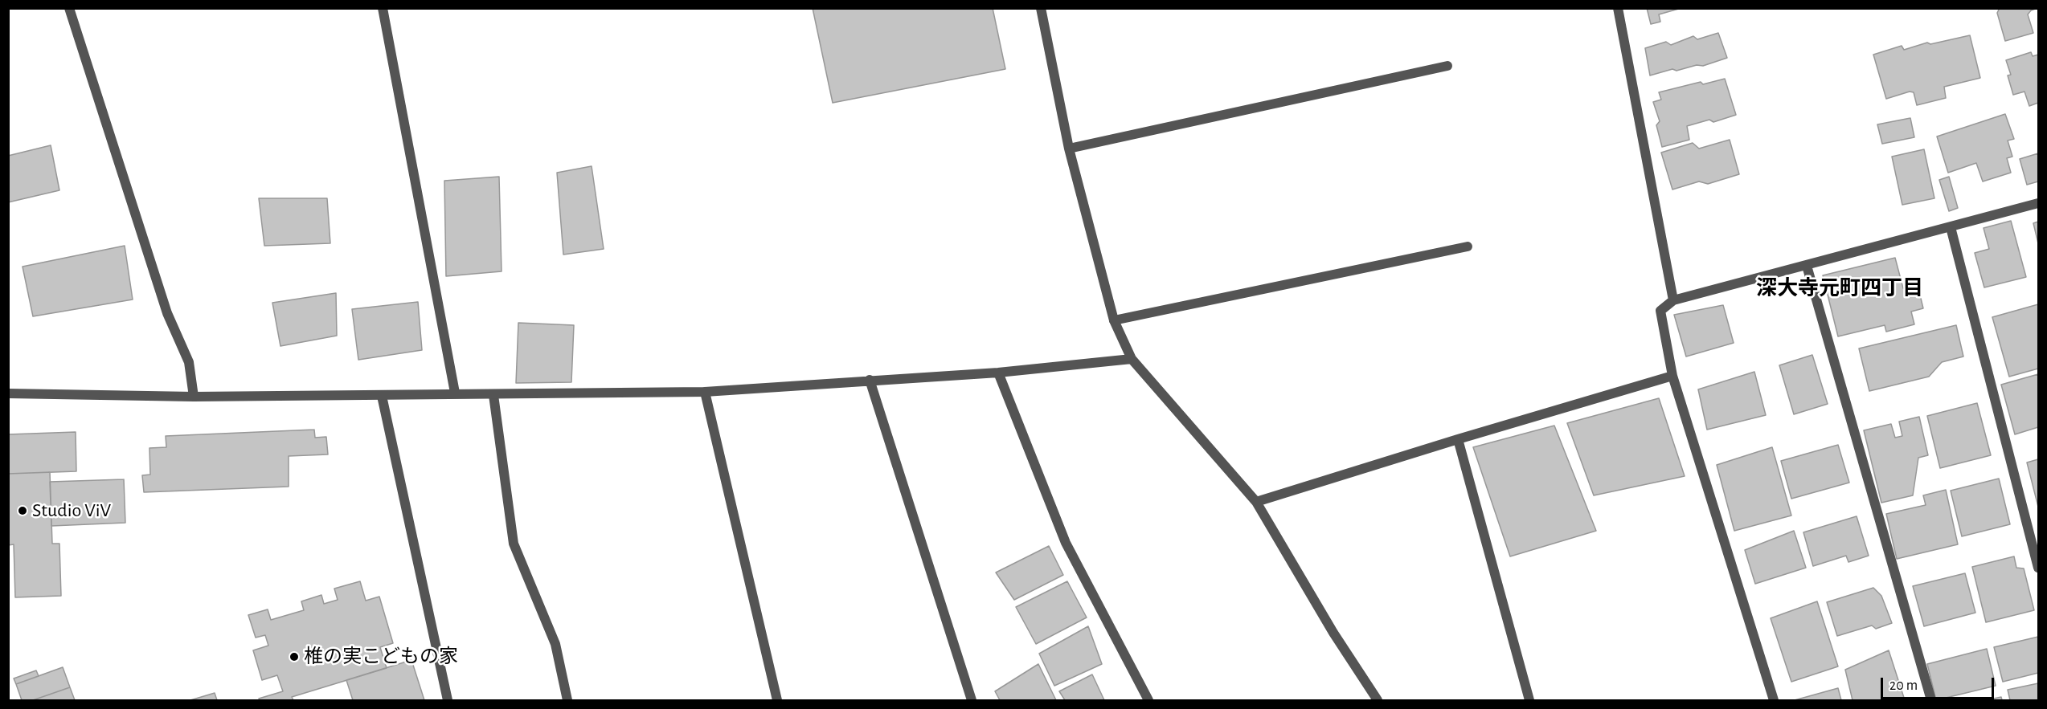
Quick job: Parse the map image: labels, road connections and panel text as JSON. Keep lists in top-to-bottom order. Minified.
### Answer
{"districts":["深大寺元町四丁目"],"places":["Studio ViV","椎の実こどもの家"],"scale_bar":"20 m"}
